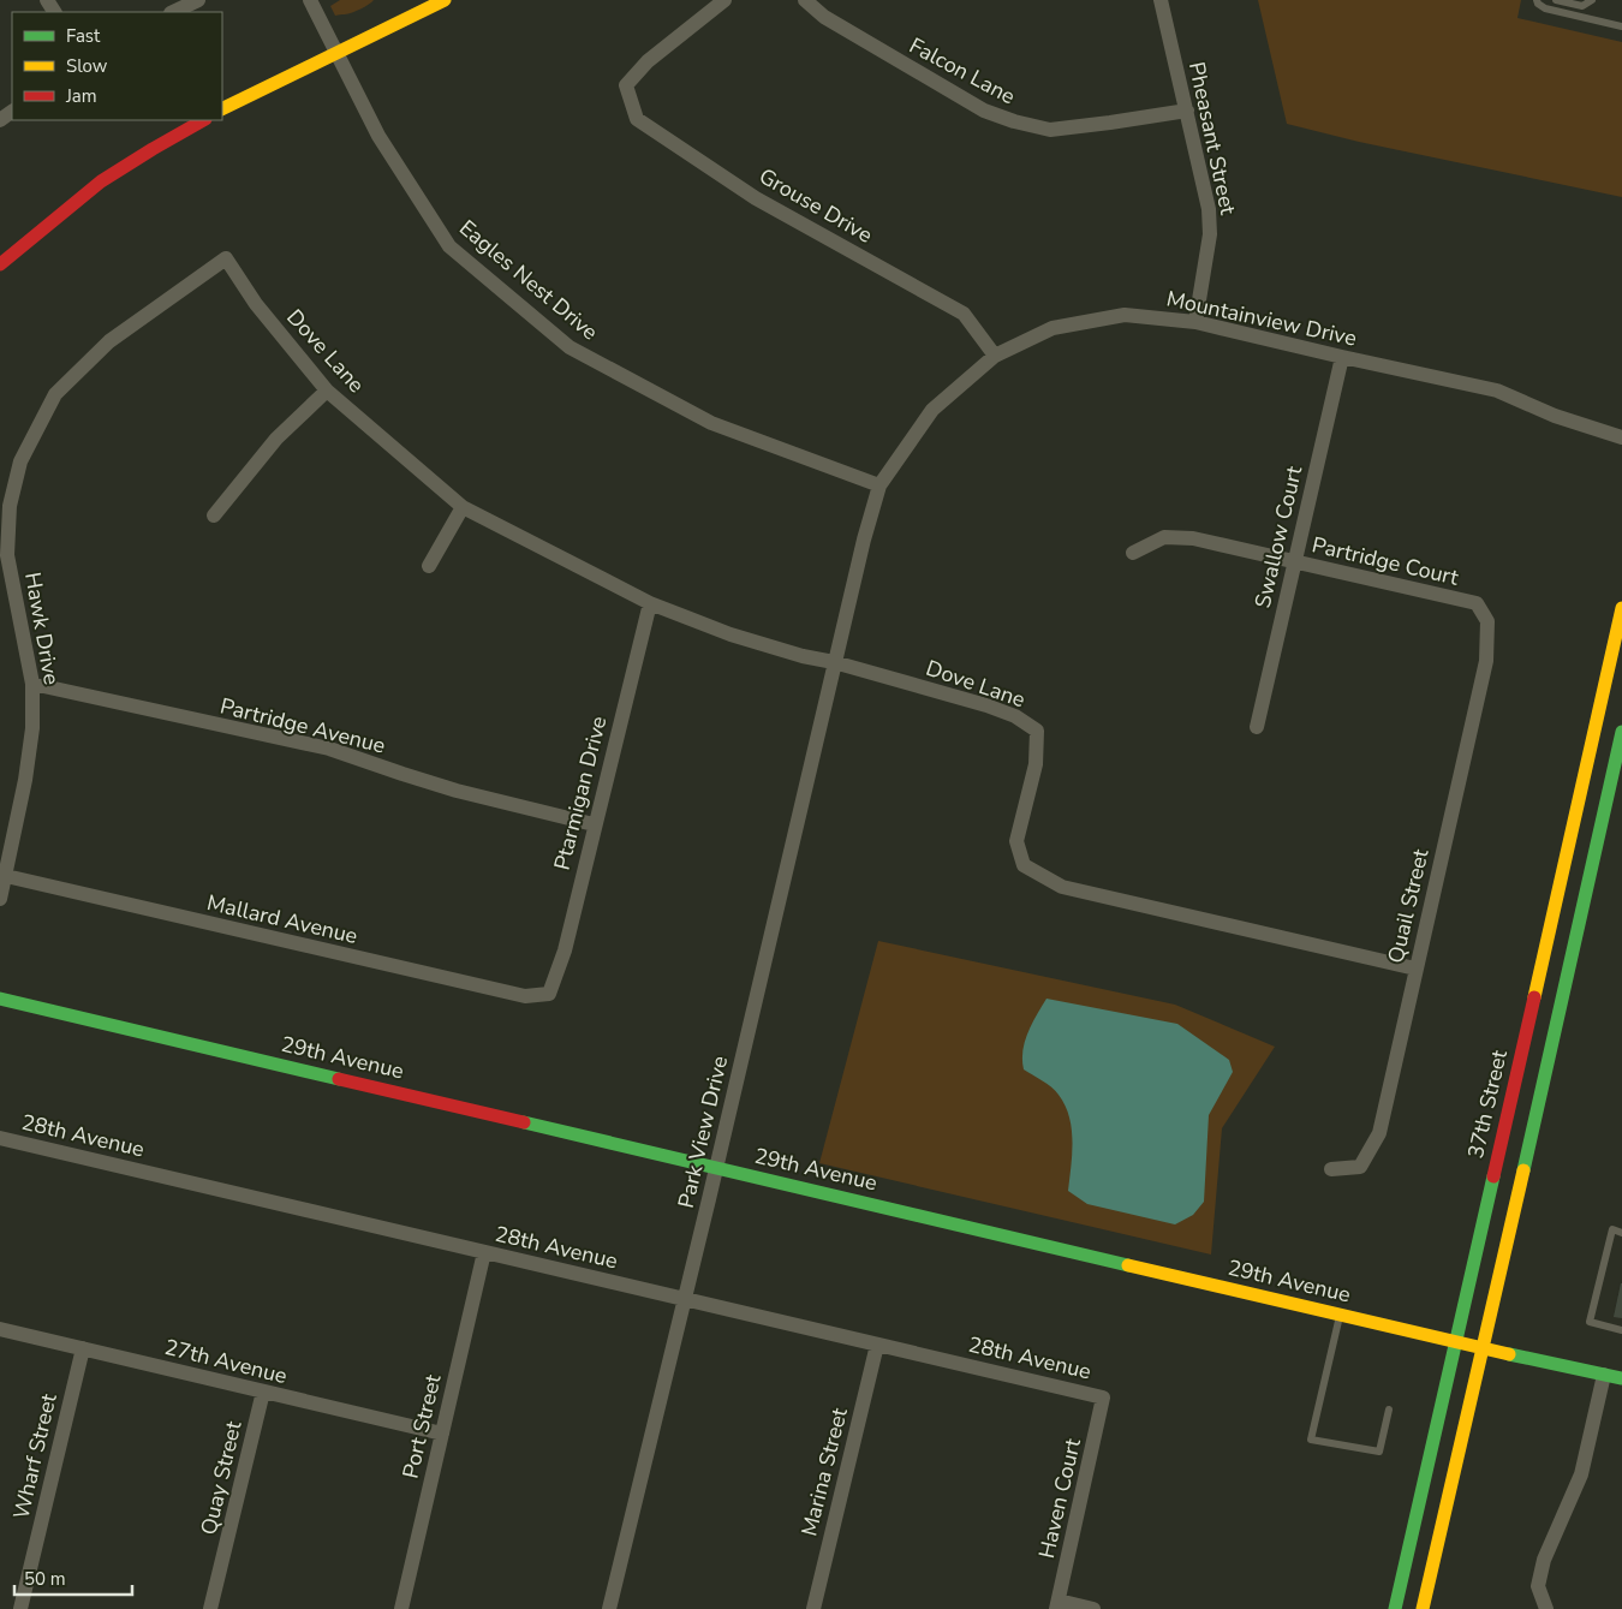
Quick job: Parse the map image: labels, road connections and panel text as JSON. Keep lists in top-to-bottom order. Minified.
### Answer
{"streets":{"main road":["29th Avenue","37th Street"],"street":["Falcon Lane","Pheasant Street","Grouse Drive","Eagles Nest Drive","Mountainview Drive","Dove Lane","Swallow Court","Partridge Court","Hawk Drive","Partridge Avenue","Ptarmigan Drive","Quail Street","Mallard Avenue","Park View Drive","28th Avenue","27th Avenue","Port Street","Wharf Street","Marina Street","Quay Street","Haven Court"]},"crossings":[["Falcon Lane","Pheasant Street"],["Pheasant Street","Mountainview Drive"],["Grouse Drive","Mountainview Drive"],["Eagles Nest Drive","Mountainview Drive"],["Mountainview Drive","Dove Lane"],["Mountainview Drive","Swallow Court"],["Mountainview Drive","Park View Drive"],["Dove Lane","Hawk Drive"],["Dove Lane","Ptarmigan Drive"],["Dove Lane","Quail Street"],["Dove Lane","Park View Drive"],["Swallow Court","Partridge Court"],["Partridge Court","Quail Street"],["Hawk Drive","Partridge Avenue"],["Hawk Drive","Mallard Avenue"],["Partridge Avenue","Ptarmigan Drive"],["Ptarmigan Drive","Mallard Avenue"],["29th Avenue","37th Street"],["29th Avenue","Park View Drive"],["Park View Drive","28th Avenue"],["28th Avenue","Port Street"],["28th Avenue","Marina Street"],["28th Avenue","Haven Court"],["27th Avenue","Port Street"],["27th Avenue","Wharf Street"],["27th Avenue","Quay Street"]],"legend":["Fast","Slow","Jam"],"scale_bar":"50 m"}
